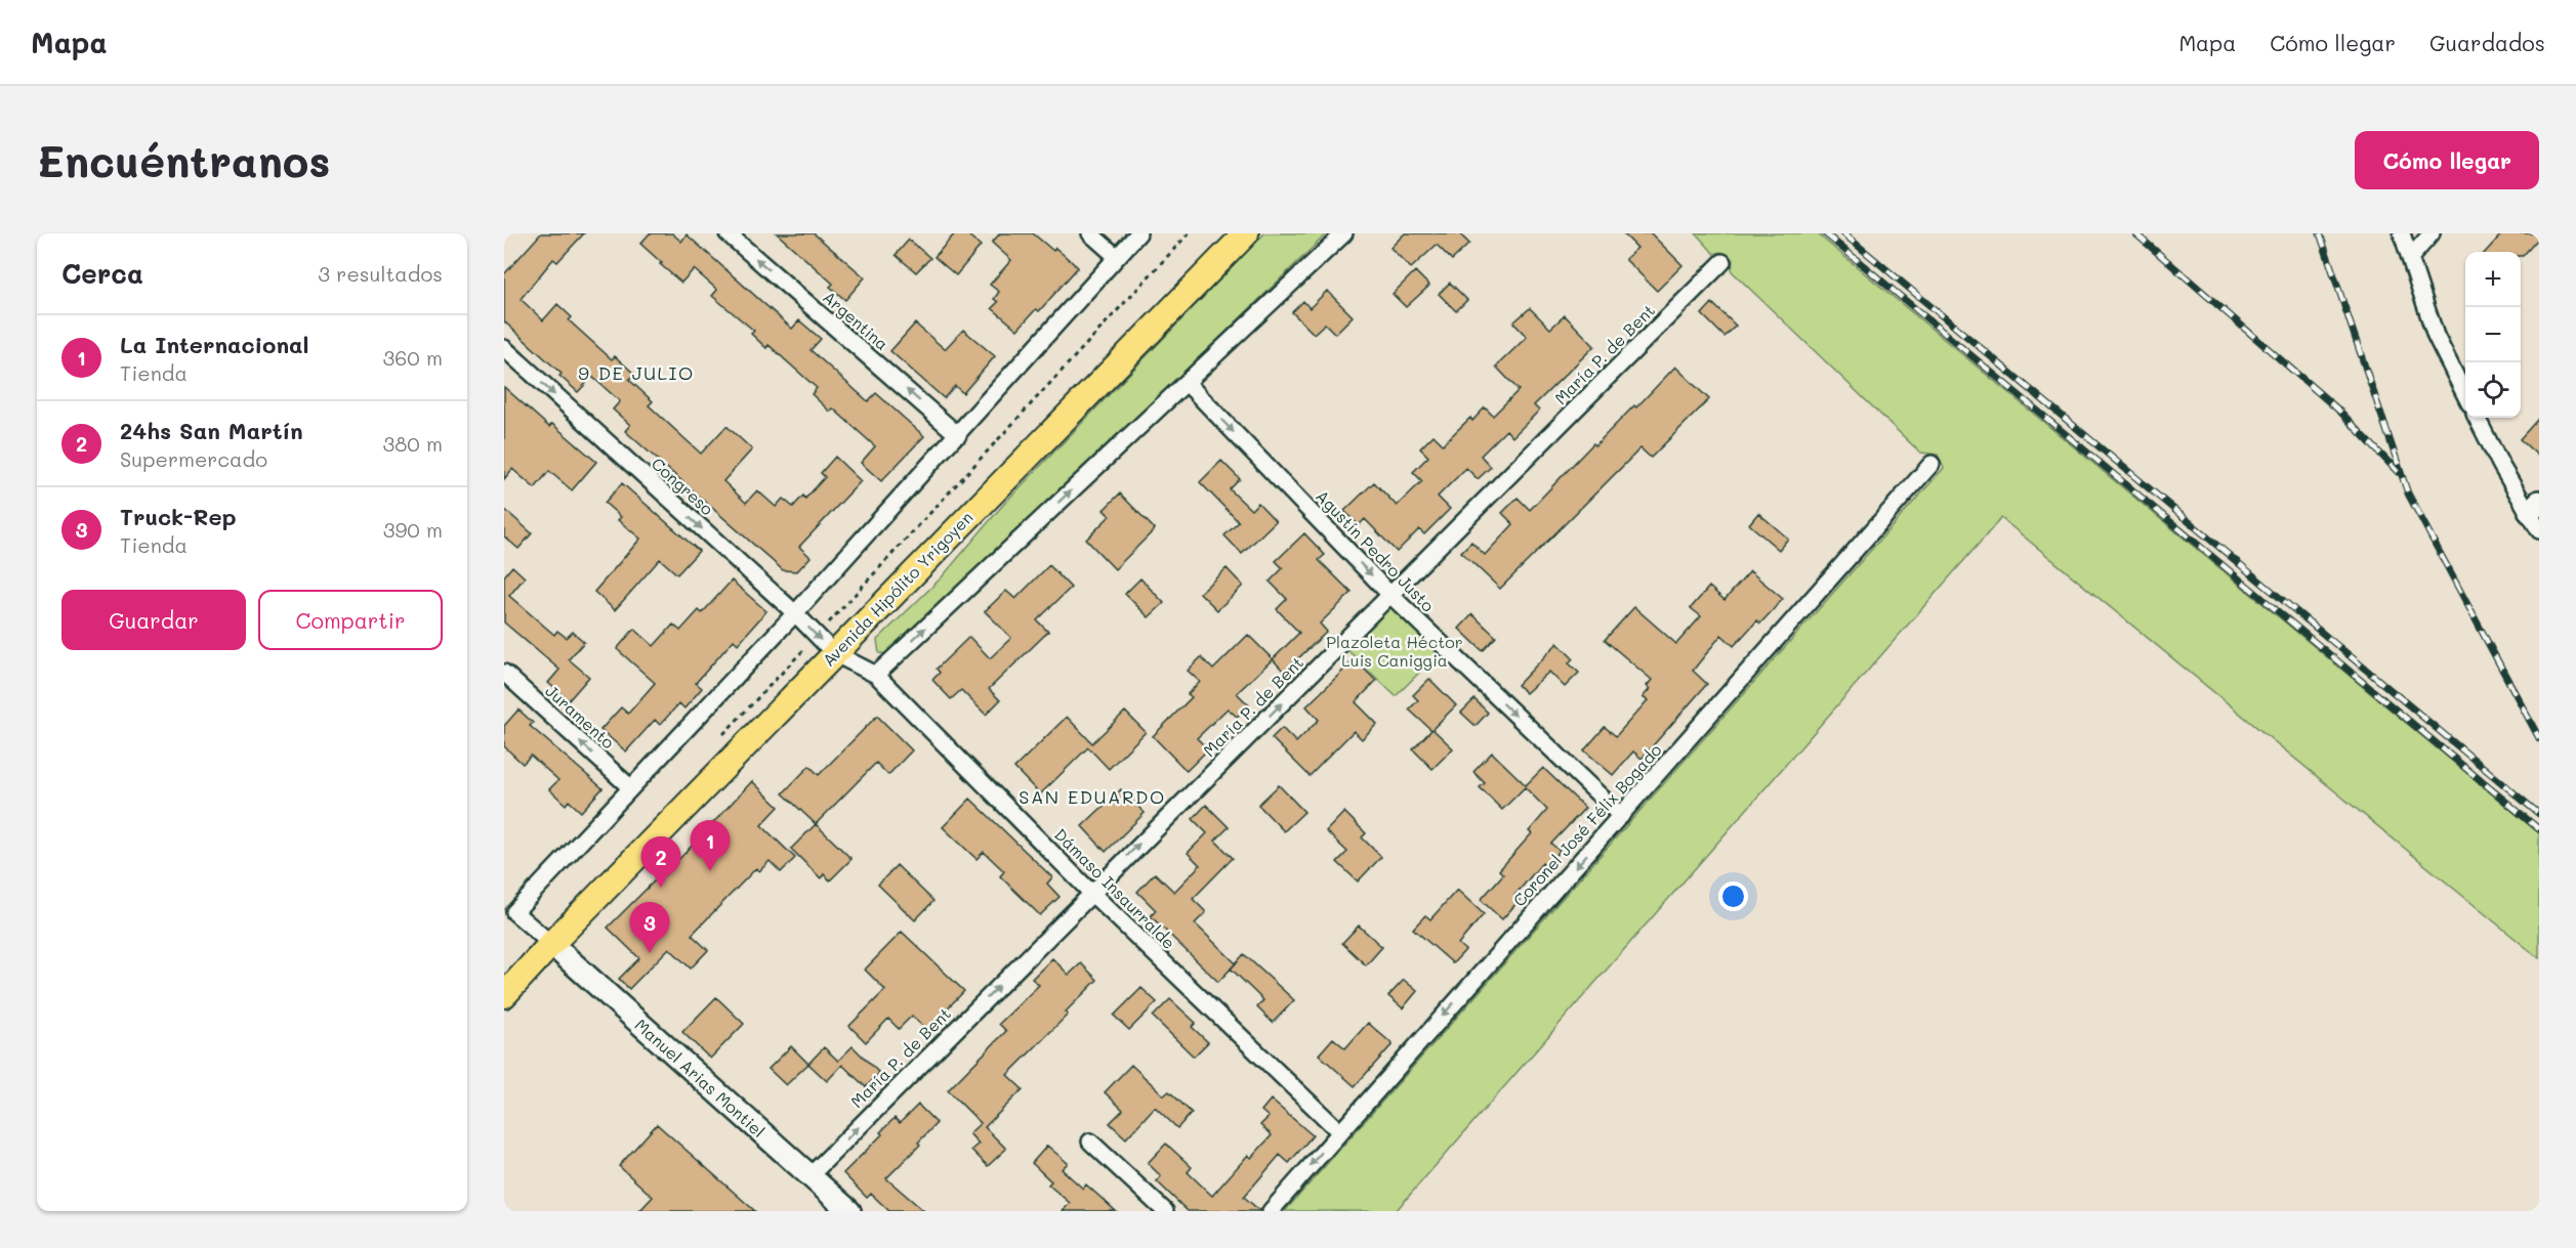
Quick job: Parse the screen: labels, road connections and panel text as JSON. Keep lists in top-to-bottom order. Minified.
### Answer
{"streets":{"main road":["Avenida Hipólito Yrigoyen"],"street":["Argentina","María P. de Bent","Congreso","Agustín Pedro Justo","Juramento","Coronel José Félix Bogado","Dámaso Insaurralde","Manuel Arias Montiel"]},"crossings":[["María P. de Bent","Agustín Pedro Justo"],["María P. de Bent","Dámaso Insaurralde"],["María P. de Bent","Manuel Arias Montiel"],["Congreso","Avenida Hipólito Yrigoyen"],["Congreso","Dámaso Insaurralde"],["Agustín Pedro Justo","Coronel José Félix Bogado"],["Avenida Hipólito Yrigoyen","Dámaso Insaurralde"],["Avenida Hipólito Yrigoyen","Manuel Arias Montiel"],["Coronel José Félix Bogado","Dámaso Insaurralde"]],"one_way":["Argentina","María P. de Bent","Congreso","Agustín Pedro Justo","Juramento","Coronel José Félix Bogado"],"districts":["9 DE JULIO","SAN EDUARDO"],"parks":["Plazoleta Héctor Luis Caniggia"],"page":{"header":"Mapa","nav":["Mapa","Cómo llegar","Guardados"],"buttons":["Cómo llegar",["Guardar","Compartir"]],"title":"Encuéntranos","heading":["Cerca","3 resultados"],"map_buttons":["+","−"],"list":[{"mark":"1","name":"La Internacional","note":"Tienda","value":"360 m"},{"mark":"2","name":"24hs San Martín","note":"Supermercado","value":"380 m"},{"mark":"3","name":"Truck-Rep","note":"Tienda","value":"390 m"}],"pins":["1","2","3"]}}
